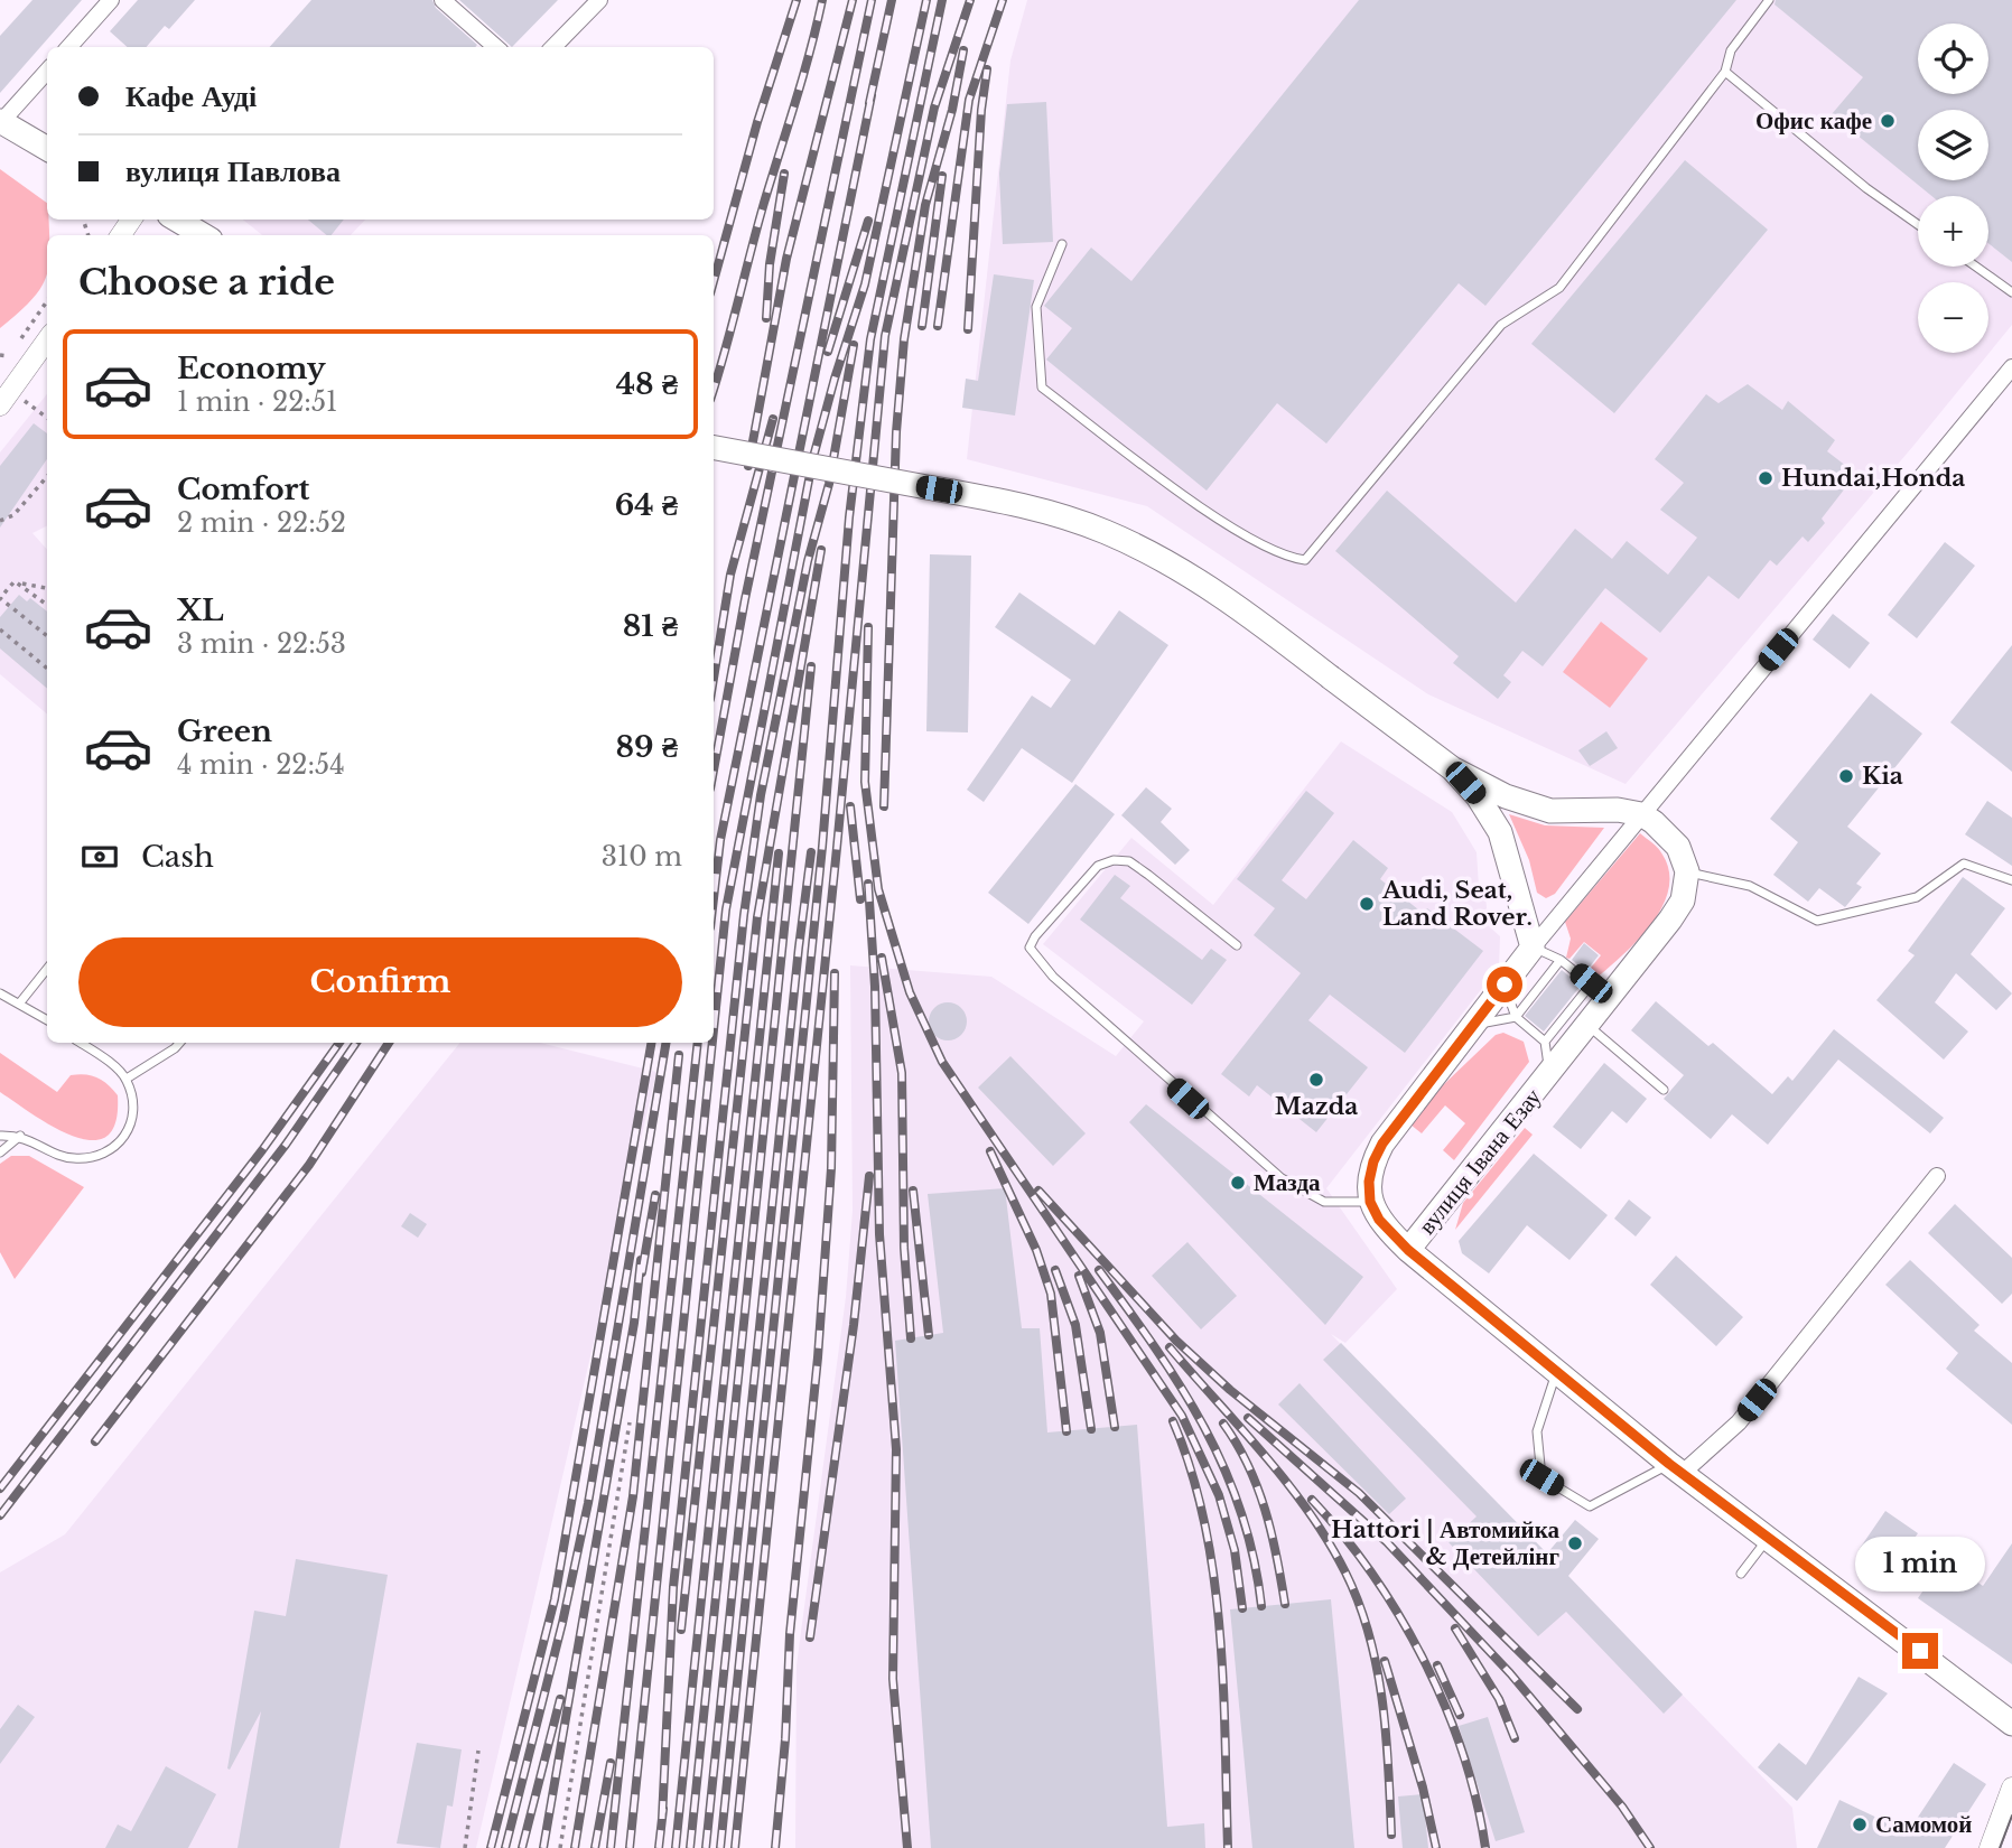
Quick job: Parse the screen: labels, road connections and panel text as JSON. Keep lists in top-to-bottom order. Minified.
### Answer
{"streets":{"main road":["вулиця Івана Езау"]},"places":["Офис кафе","Hundai,Honda","Kia","Audi, Seat, Land Rover.","Mazda","Мазда","Hattori | Автомийка & Детейлінг","Самомой"],"page":{"map_buttons":["+","−"],"banner":["Кафе Ауді","вулиця Павлова"],"heading":"Choose a ride","list":[{"name":"Economy","note":"1 min · 22:51","value":"48 ₴"},{"name":"Comfort","note":"2 min · 22:52","value":"64 ₴"},{"name":"XL","note":"3 min · 22:53","value":"81 ₴"},{"name":"Green","note":"4 min · 22:54","value":"89 ₴"}],"pay":["Cash","310 m"],"buttons":"Confirm","bubble":"1 min"}}
